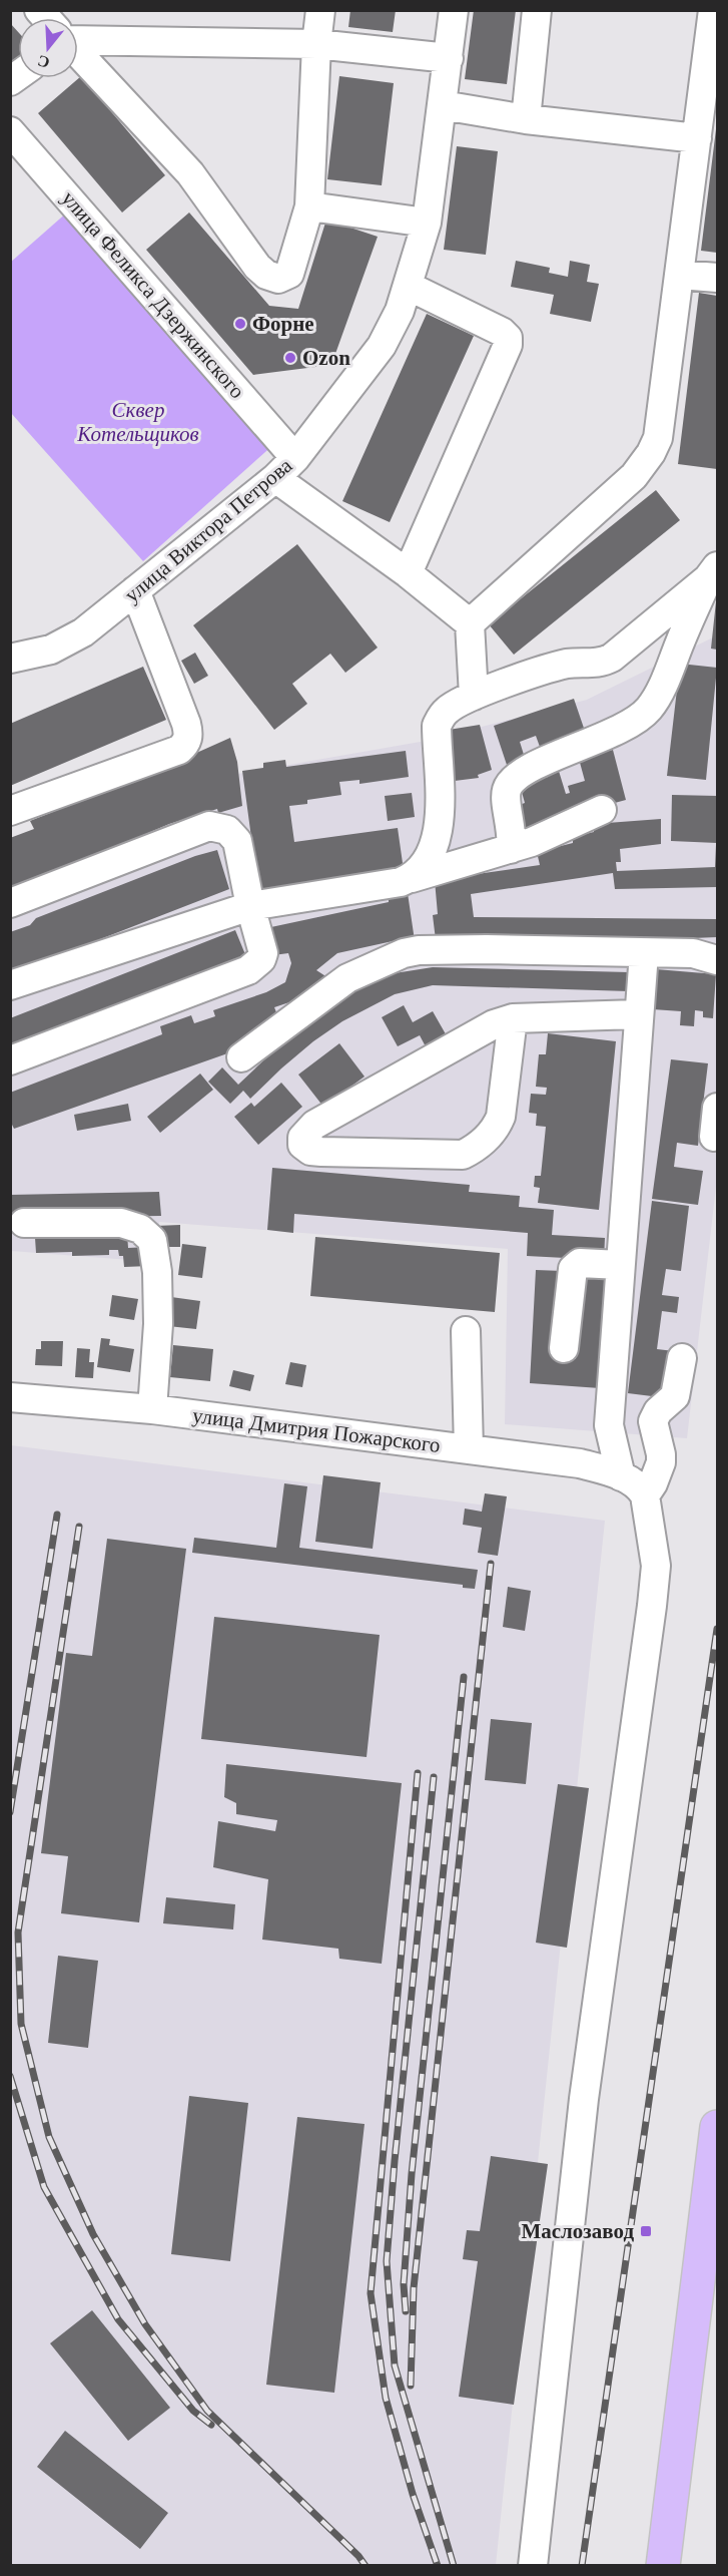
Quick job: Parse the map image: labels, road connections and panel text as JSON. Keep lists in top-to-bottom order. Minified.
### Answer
{"streets":{"street":["улица Феликса Дзержинского","улица Виктора Петрова","улица Дмитрия Пожарского"]},"crossings":[["улица Феликса Дзержинского","улица Виктора Петрова"]],"parks":["Сквер Котельщиков"],"places":{"other":["Форне","Ozon"],"transit":["Маслозавод"]},"north":"bottom"}
